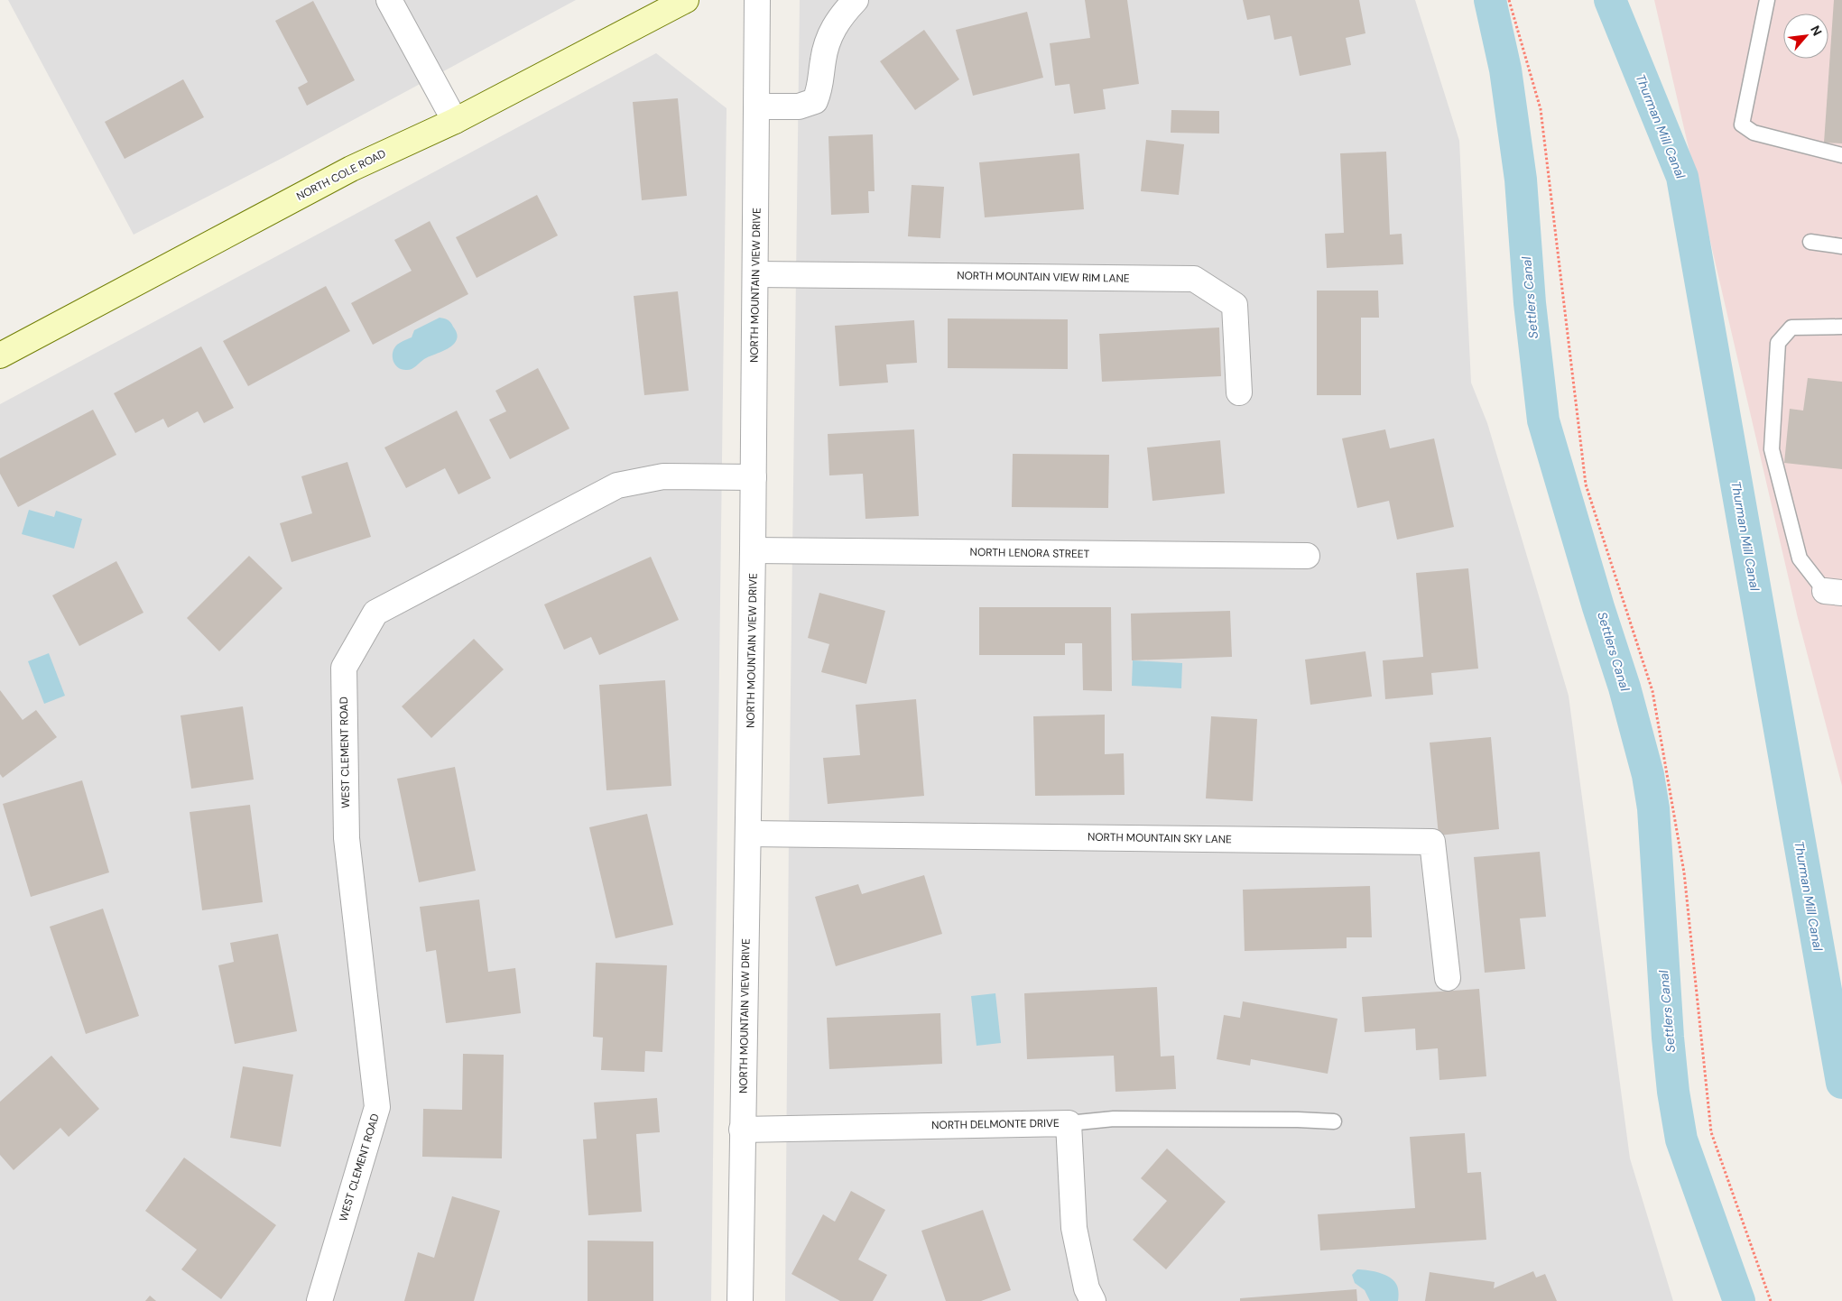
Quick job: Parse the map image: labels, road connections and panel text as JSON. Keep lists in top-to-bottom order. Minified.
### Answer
{"streets":{"main road":["NORTH COLE ROAD"],"street":["NORTH MOUNTAIN VIEW RIM LANE","NORTH MOUNTAIN VIEW DRIVE","NORTH LENORA STREET","WEST CLEMENT ROAD","NORTH MOUNTAIN SKY LANE","NORTH DELMONTE DRIVE"]},"crossings":[["NORTH MOUNTAIN VIEW RIM LANE","NORTH MOUNTAIN VIEW DRIVE"],["NORTH MOUNTAIN VIEW DRIVE","NORTH LENORA STREET"],["NORTH MOUNTAIN VIEW DRIVE","WEST CLEMENT ROAD"],["NORTH MOUNTAIN VIEW DRIVE","NORTH MOUNTAIN SKY LANE"],["NORTH MOUNTAIN VIEW DRIVE","NORTH DELMONTE DRIVE"]],"water":["Thurman Mill Canal","Settlers Canal"],"north":"top right"}
